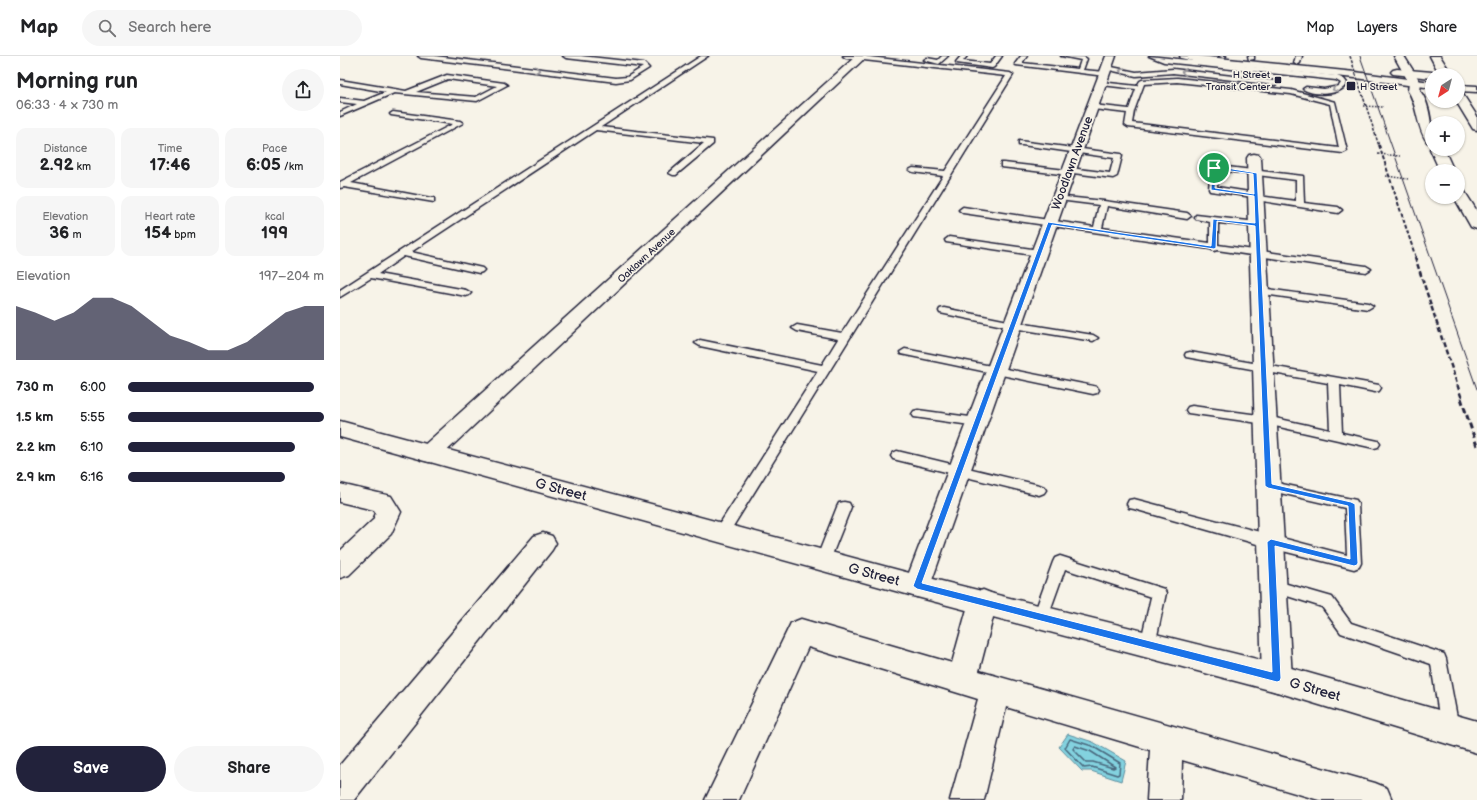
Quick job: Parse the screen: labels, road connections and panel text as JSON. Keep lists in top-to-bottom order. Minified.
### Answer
{"streets":{"main road":["Woodlawn Avenue","Oaklawn Avenue","G Street"]},"crossings":[["Woodlawn Avenue","G Street"],["Oaklawn Avenue","G Street"]],"places":{"transit":["H Street Transit Center","H Street"]},"north":"bottom left","page":{"header":"Map","search":"Search here","nav":["Map","Layers","Share"],"heading":["Morning run","06:33 · 4 × 730 m"],"map_buttons":["+","−"],"stats":[["Distance","2.92 km"],["Time","17:46"],["Pace","6:05 /km"],["Elevation","36 m"],["Heart rate","154 bpm"],["kcal","199"]],"chart":["Elevation","197–204 m"],"list":[{"name":"730 m","note":"6:00"},{"name":"1.5 km","note":"5:55"},{"name":"2.2 km","note":"6:10"},{"name":"2.9 km","note":"6:16"}],"buttons":["Save","Share"]}}
